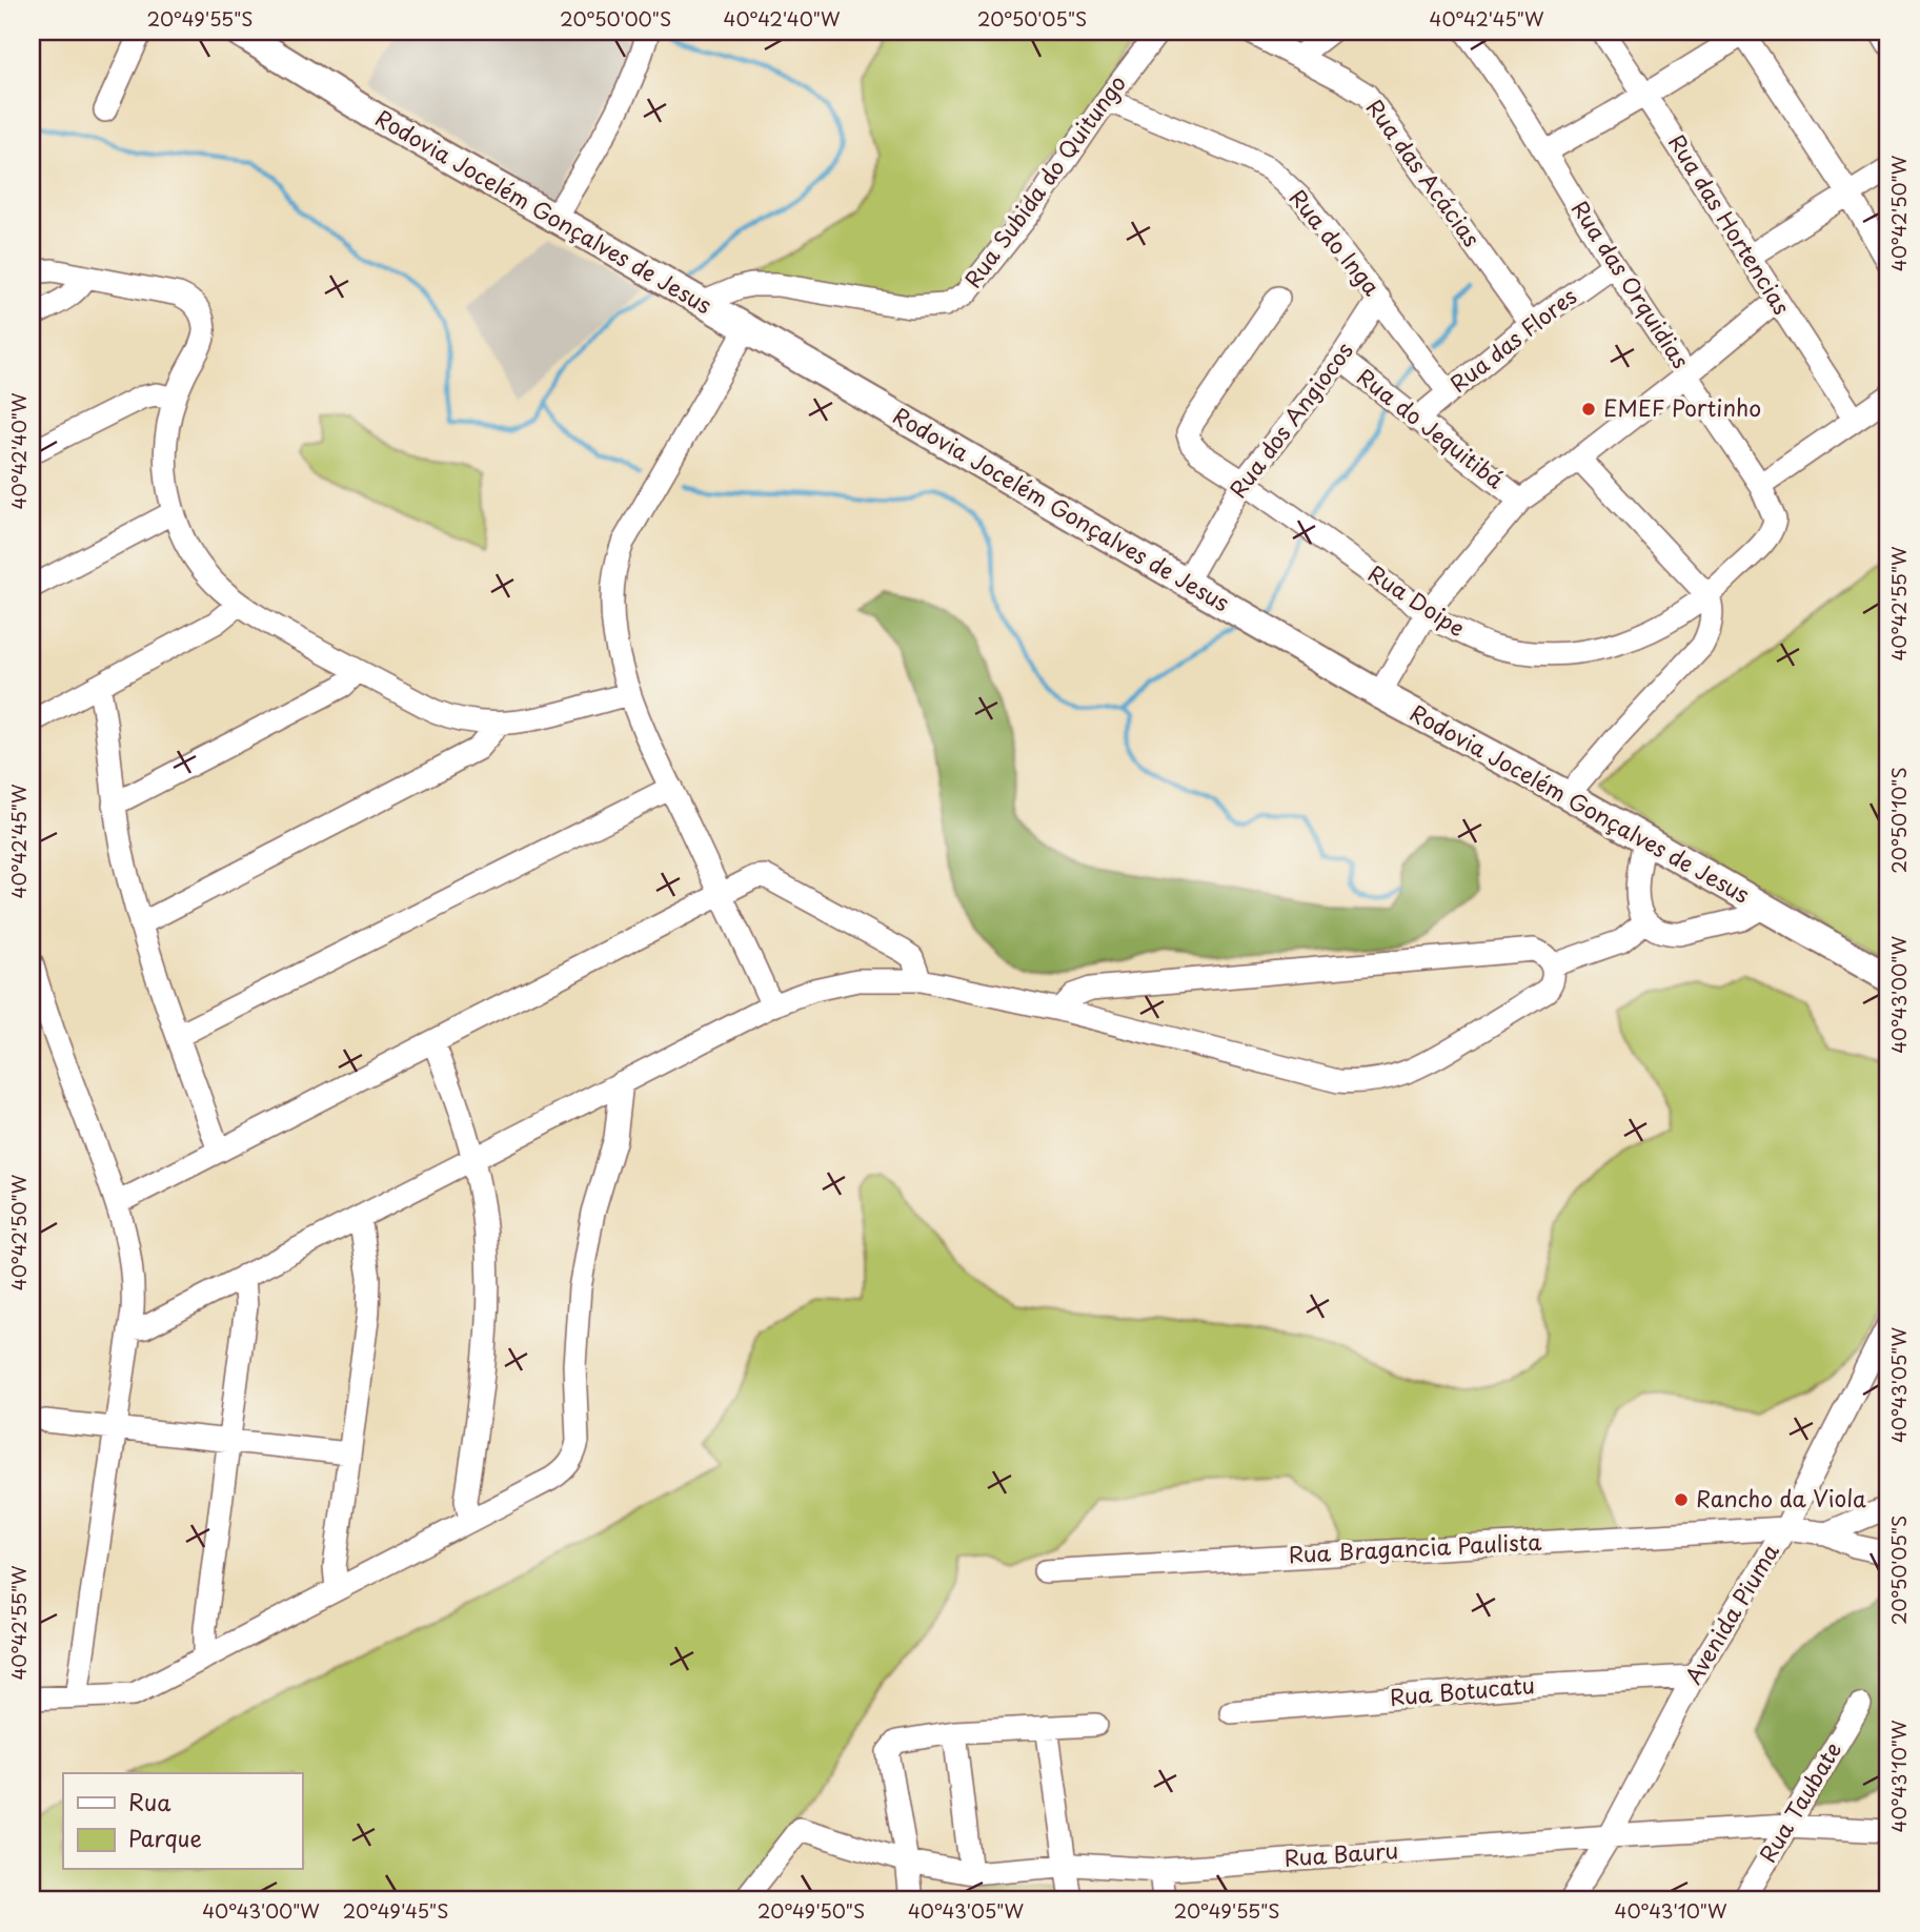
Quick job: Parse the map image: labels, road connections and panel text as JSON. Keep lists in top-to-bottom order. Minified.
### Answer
{"streets":{"main road":["Rodovia Jocelém Gonçalves de Jesus"],"street":["Rua das Acácias","Rua Subida do Quitungo","Rua das Hortencias","Rua do Inga","Rua das Orquidias","Rua das Flores","Rua dos Angiocos","Rua do Jequitibá","Rua Doipe","Rua Bragancia Paulista","Avenida Piuma","Rua Botucatu","Rua Taubate","Rua Bauru"]},"crossings":[["Rua das Acácias","Rua das Flores"],["Rua Subida do Quitungo","Rodovia Jocelém Gonçalves de Jesus"],["Rua Subida do Quitungo","Rua do Inga"],["Rodovia Jocelém Gonçalves de Jesus","Rua dos Angiocos"],["Rua do Inga","Rua das Flores"],["Rua do Inga","Rua dos Angiocos"],["Rua das Orquidias","Rua das Flores"],["Rua das Orquidias","Rua Doipe"],["Rua das Flores","Rua do Jequitibá"],["Rua dos Angiocos","Rua do Jequitibá"],["Rua dos Angiocos","Rua Doipe"],["Rua Bragancia Paulista","Avenida Piuma"],["Avenida Piuma","Rua Botucatu"],["Avenida Piuma","Rua Bauru"],["Rua Taubate","Rua Bauru"]],"places":["EMEF Portinho","Rancho da Viola"],"legend":["Rua","Parque"],"coordinates":["20°49'55\"S","20°50'00\"S","40°42'40\"W","20°50'05\"S","40°42'45\"W","40°42'50\"W","40°42'55\"W","20°50'10\"S","40°43'00\"W","40°43'05\"W","40°43'10\"W","20°49'45\"S","20°49'50\"S"]}
